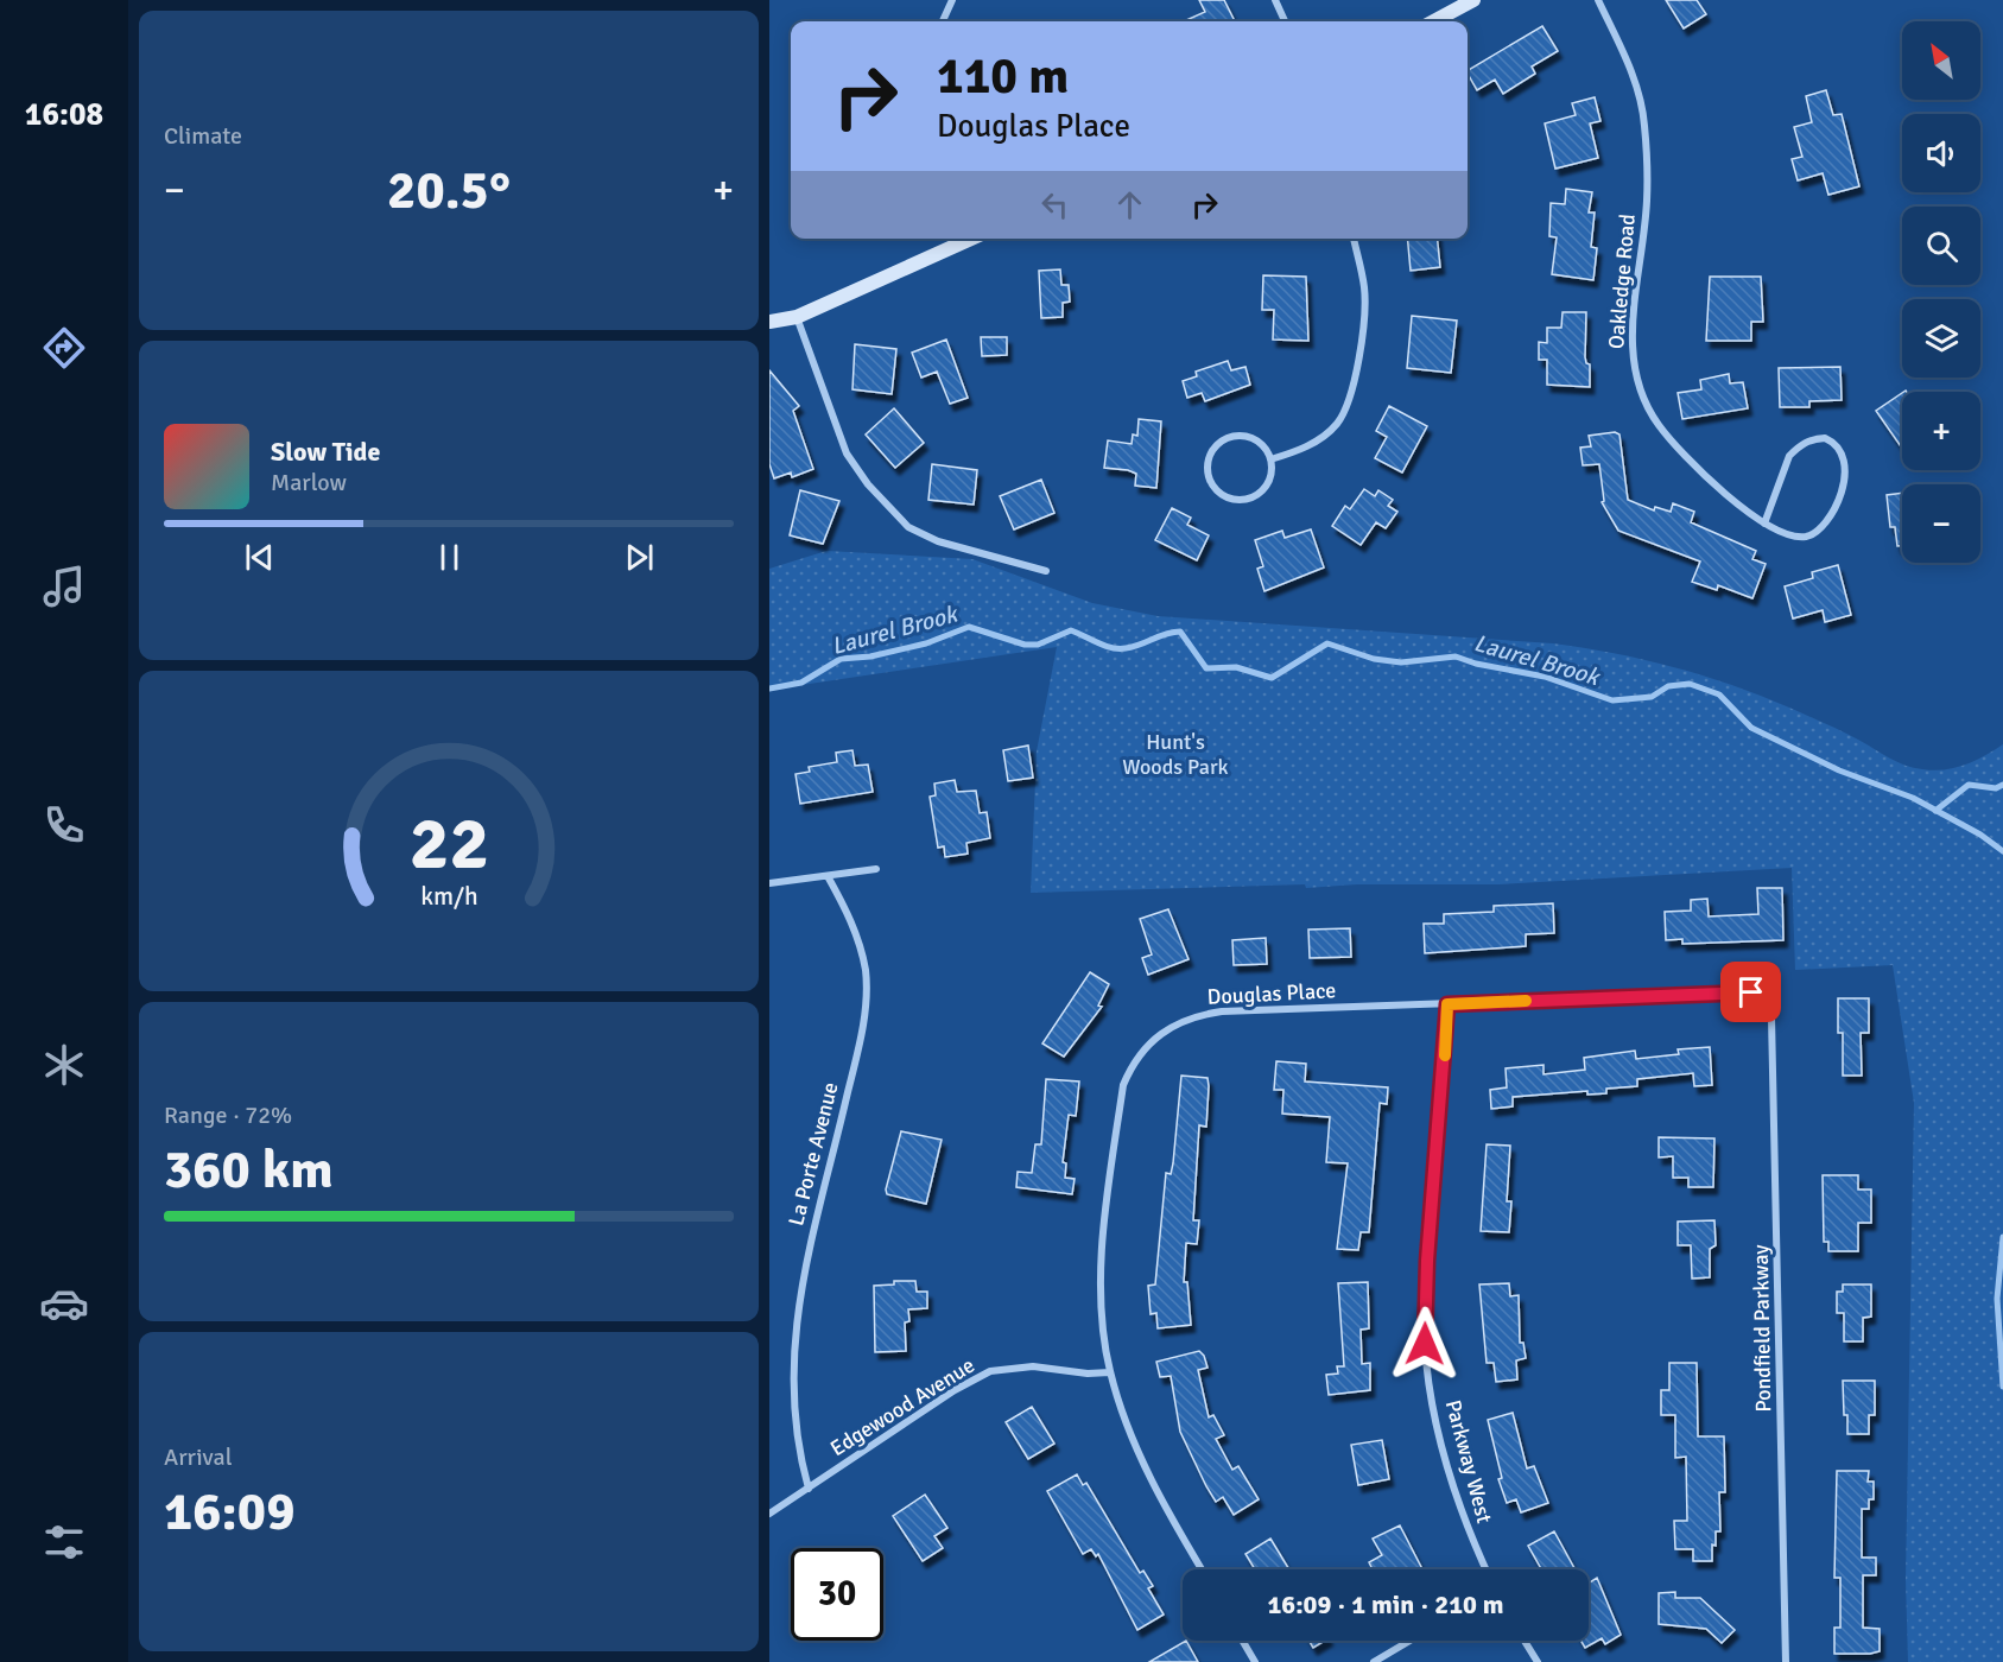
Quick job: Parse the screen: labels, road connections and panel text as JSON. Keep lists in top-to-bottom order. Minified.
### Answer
{"streets":{"street":["Oakledge Road","Douglas Place","La Porte Avenue","Pondfield Parkway","Edgewood Avenue","Parkway West"]},"crossings":[["Douglas Place","Pondfield Parkway"],["Douglas Place","Edgewood Avenue"],["Douglas Place","Parkway West"],["La Porte Avenue","Edgewood Avenue"]],"water":["Laurel Brook"],"parks":["Hunt's Woods Park"],"north":"top left","page":{"tabs":"16:08","tile":["Climate",["Range · 72%","360 km"],["Arrival","16:09"]],"map_buttons":["+","−"],"turn":["110 m","Douglas Place"],"heat":["−","20.5°","+"],"song":["Slow Tide","Marlow"],"limit":"30","trip":"16:09 · 1 min · 210 m","gauge":["22","km/h"]}}
